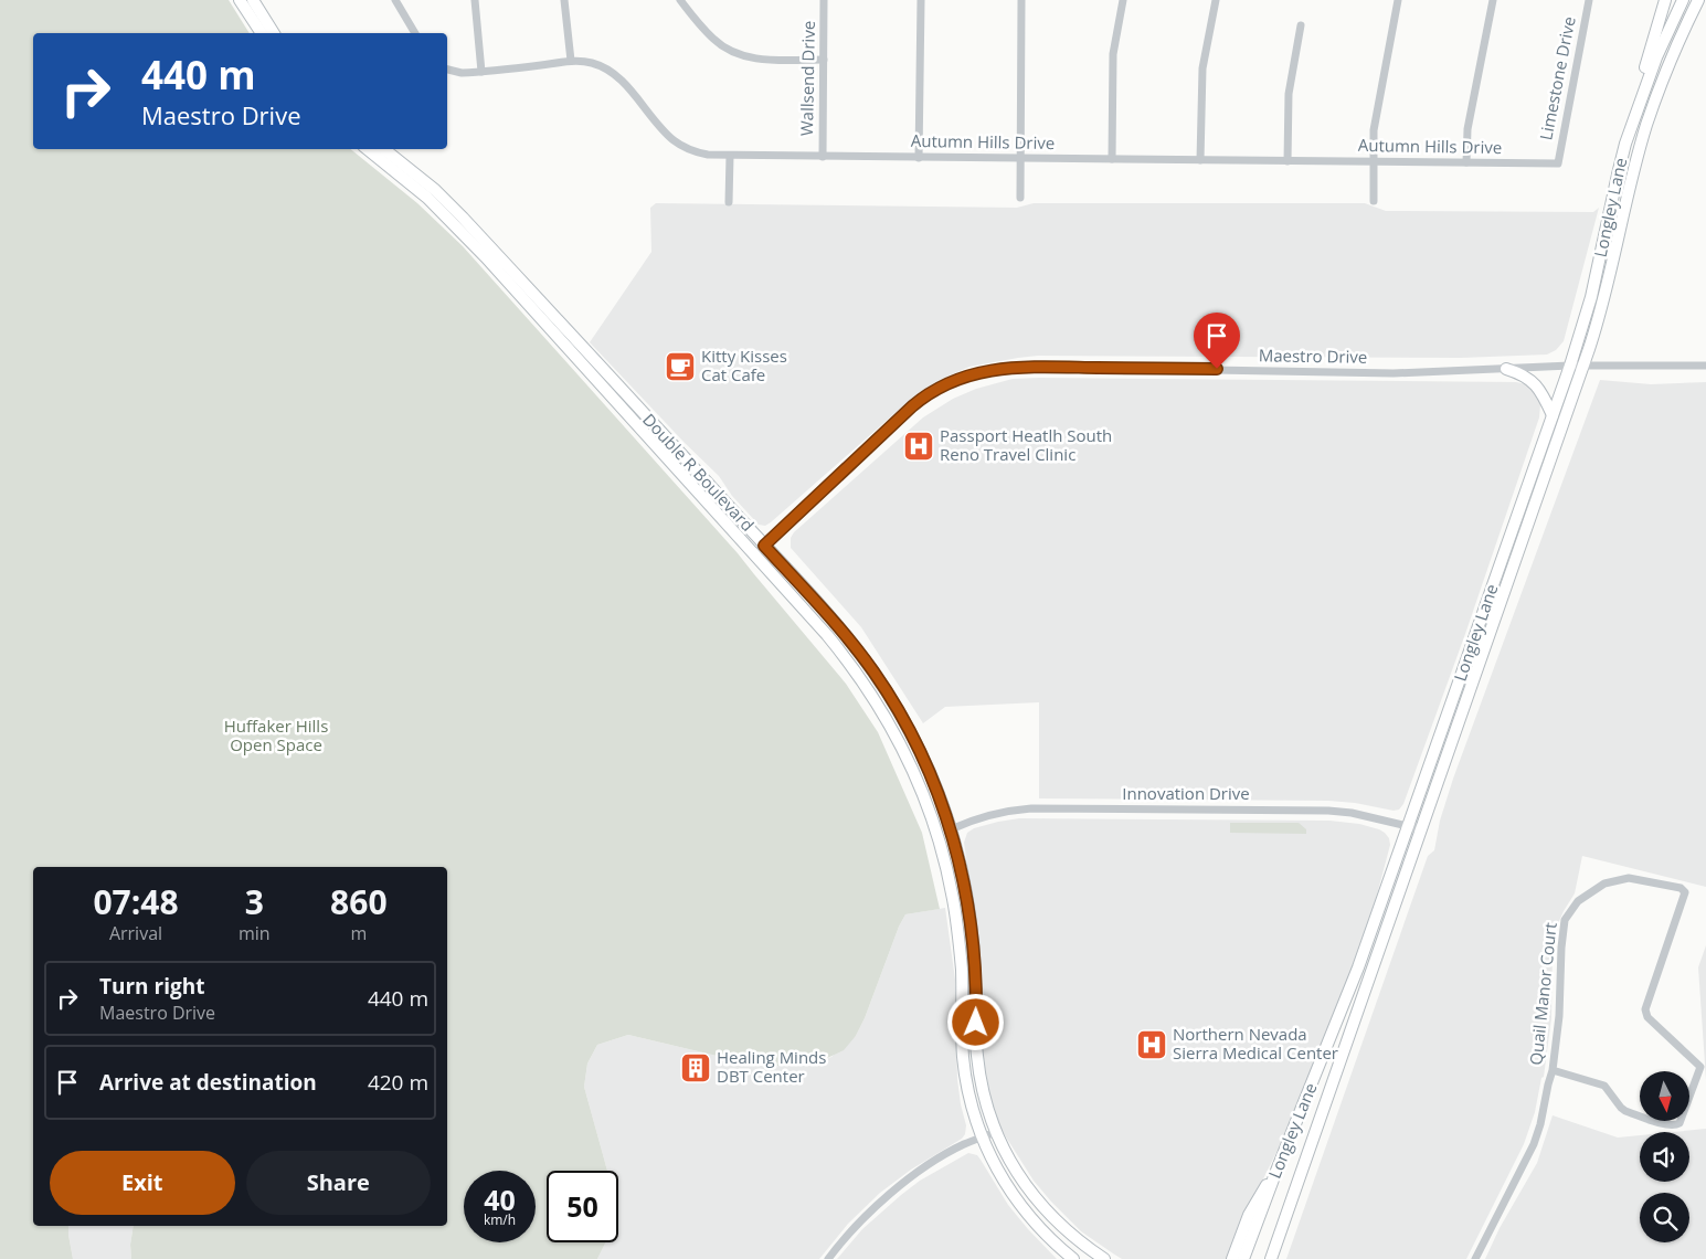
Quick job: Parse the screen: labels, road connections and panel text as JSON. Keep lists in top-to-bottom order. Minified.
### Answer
{"streets":{"main road":["Longley Lane","Double R Boulevard"],"street":["Wallsend Drive","Limestone Drive","Autumn Hills Drive","Maestro Drive","Innovation Drive","Quail Manor Court"]},"crossings":[["Wallsend Drive","Autumn Hills Drive"],["Limestone Drive","Autumn Hills Drive"],["Longley Lane","Maestro Drive"],["Longley Lane","Innovation Drive"],["Maestro Drive","Double R Boulevard"],["Double R Boulevard","Innovation Drive"]],"parks":["Huffaker Hills Open Space"],"places":{"cafe":["Kitty Kisses Cat Cafe"],"hospital":["Passport Heatlh South Reno Travel Clinic","Northern Nevada Sierra Medical Center"],"building":["Healing Minds DBT Center"]},"north":"bottom","page":{"turn":["440 m","Maestro Drive"],"eta":["07:48","Arrival","3","min","860","m"],"list":[{"name":"Turn right","note":"Maestro Drive","value":"440 m"},{"name":"Arrive at destination","value":"420 m"}],"buttons":["Exit","Share"],"speed":"40 km/h","limit":"50"}}
